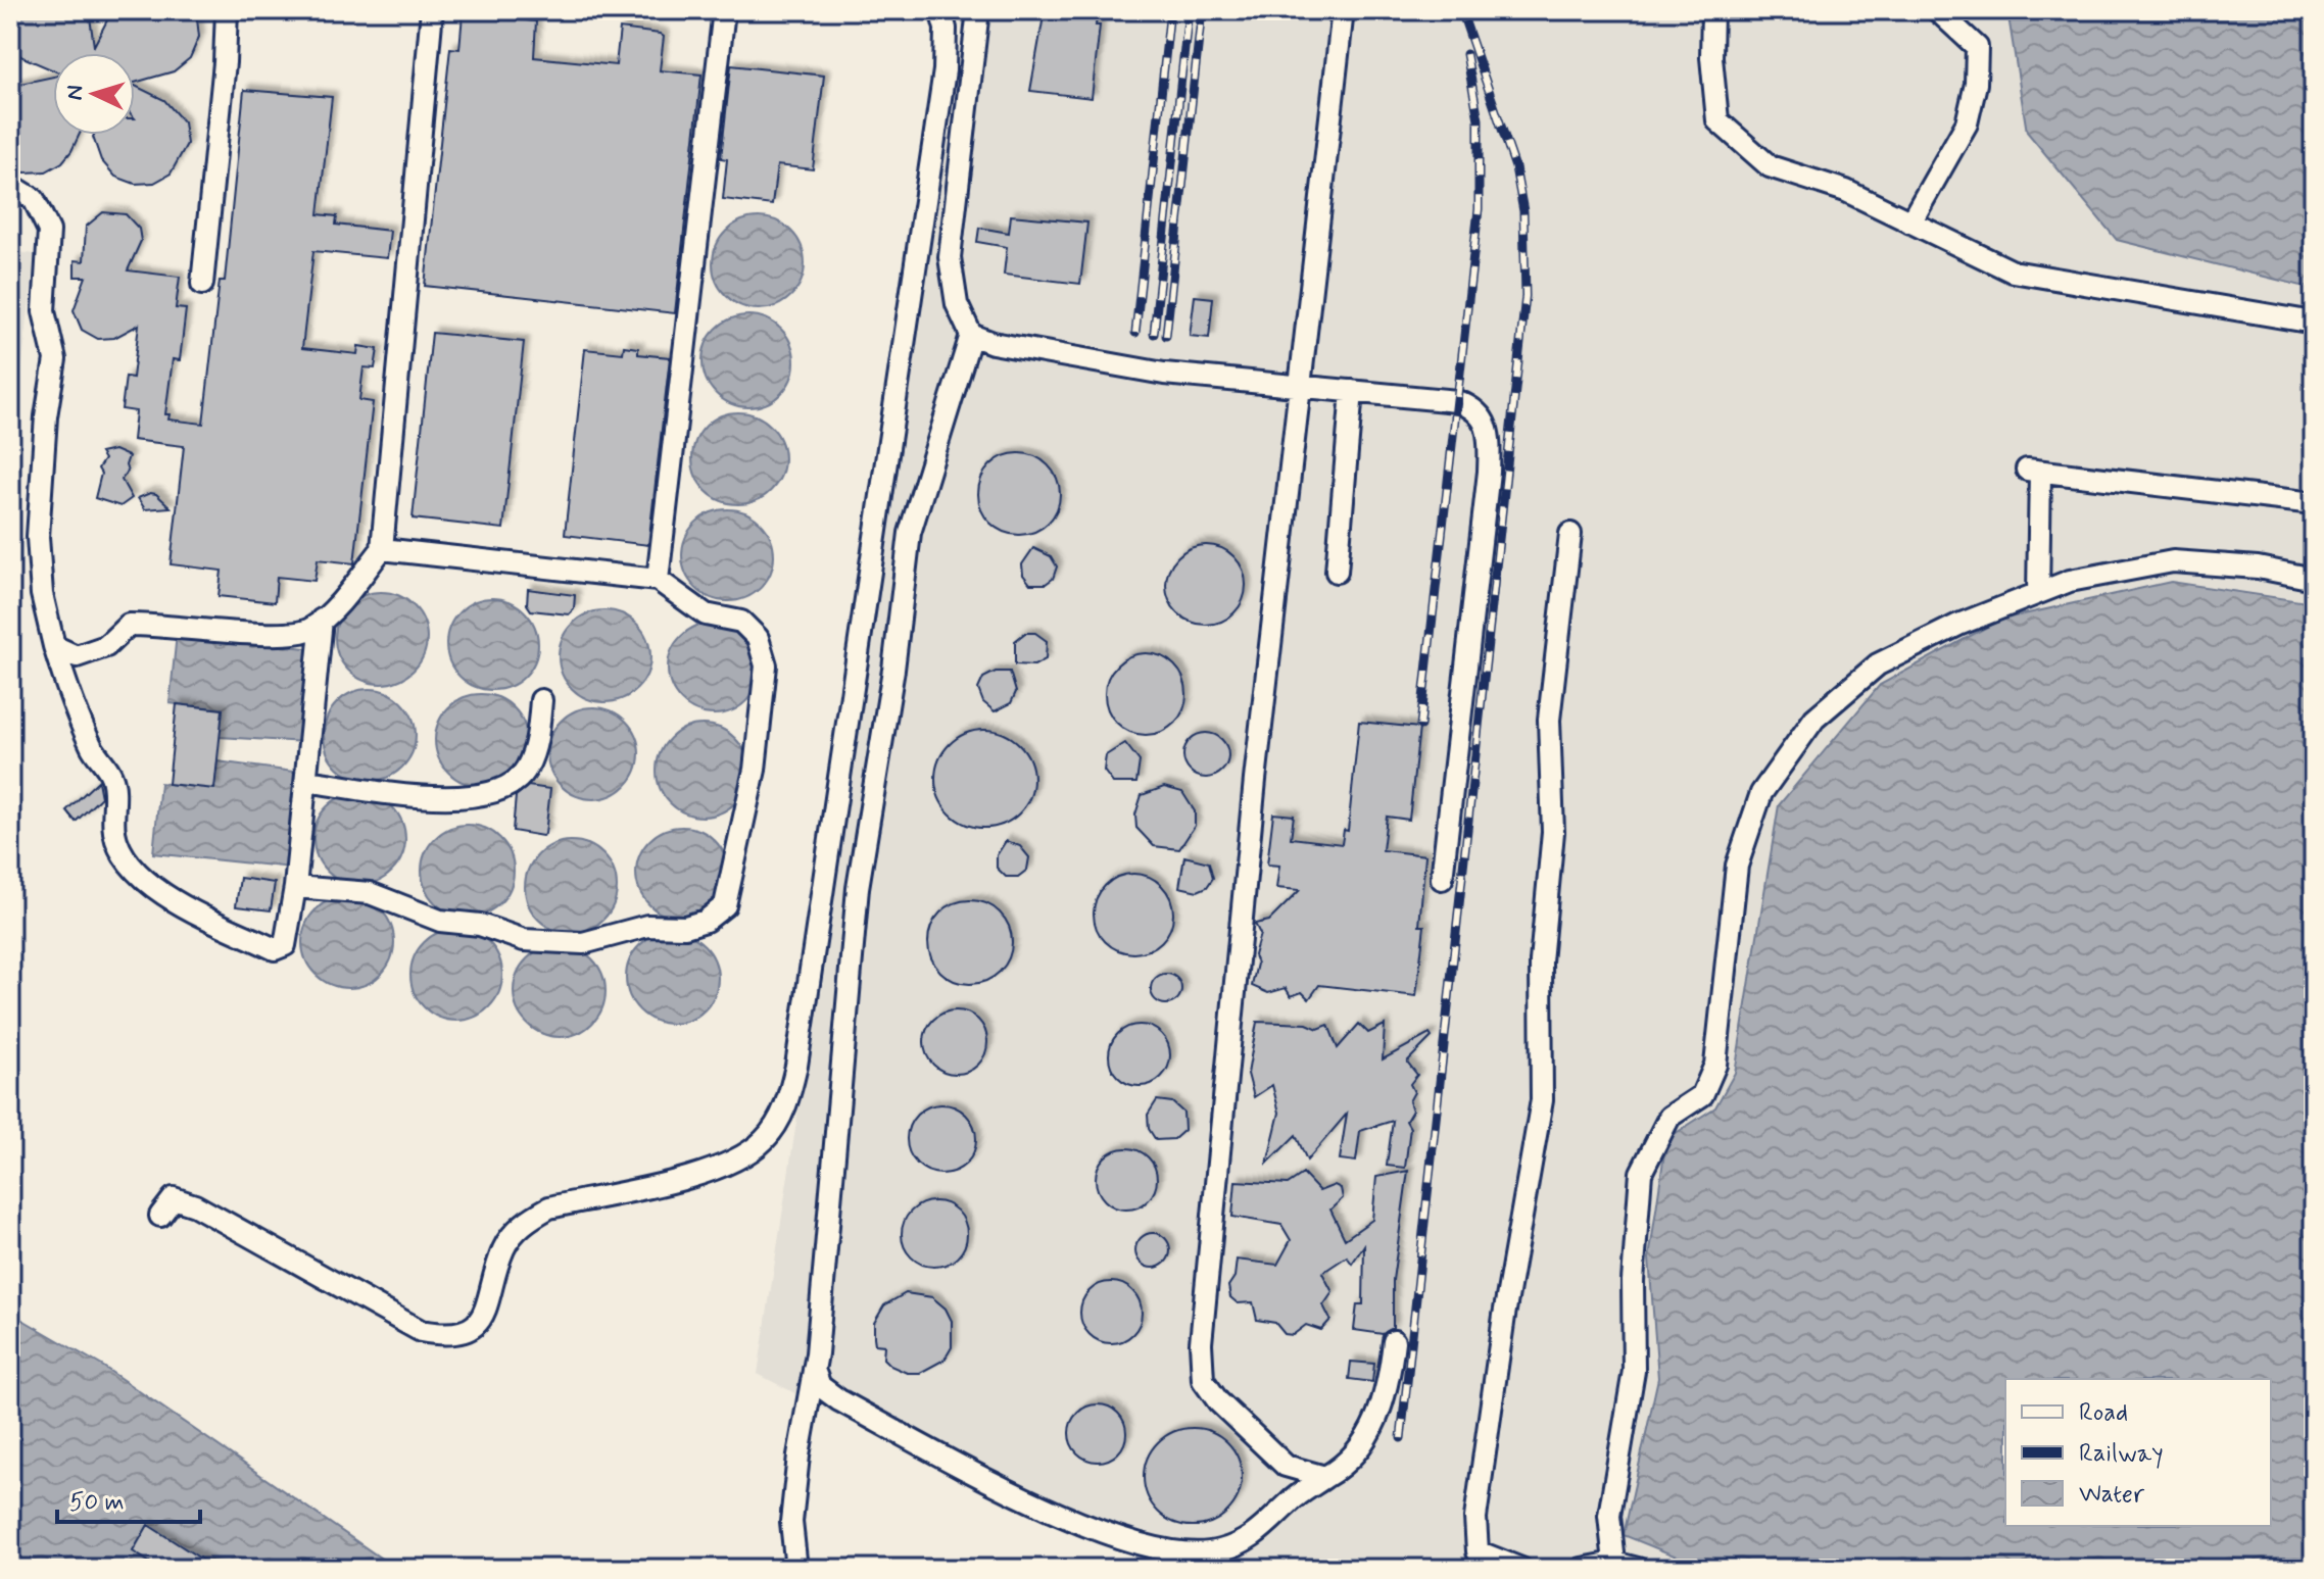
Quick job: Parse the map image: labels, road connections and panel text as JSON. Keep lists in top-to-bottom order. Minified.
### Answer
{"legend":["Road","Railway","Water"],"scale_bar":"50 m","north":"left"}
